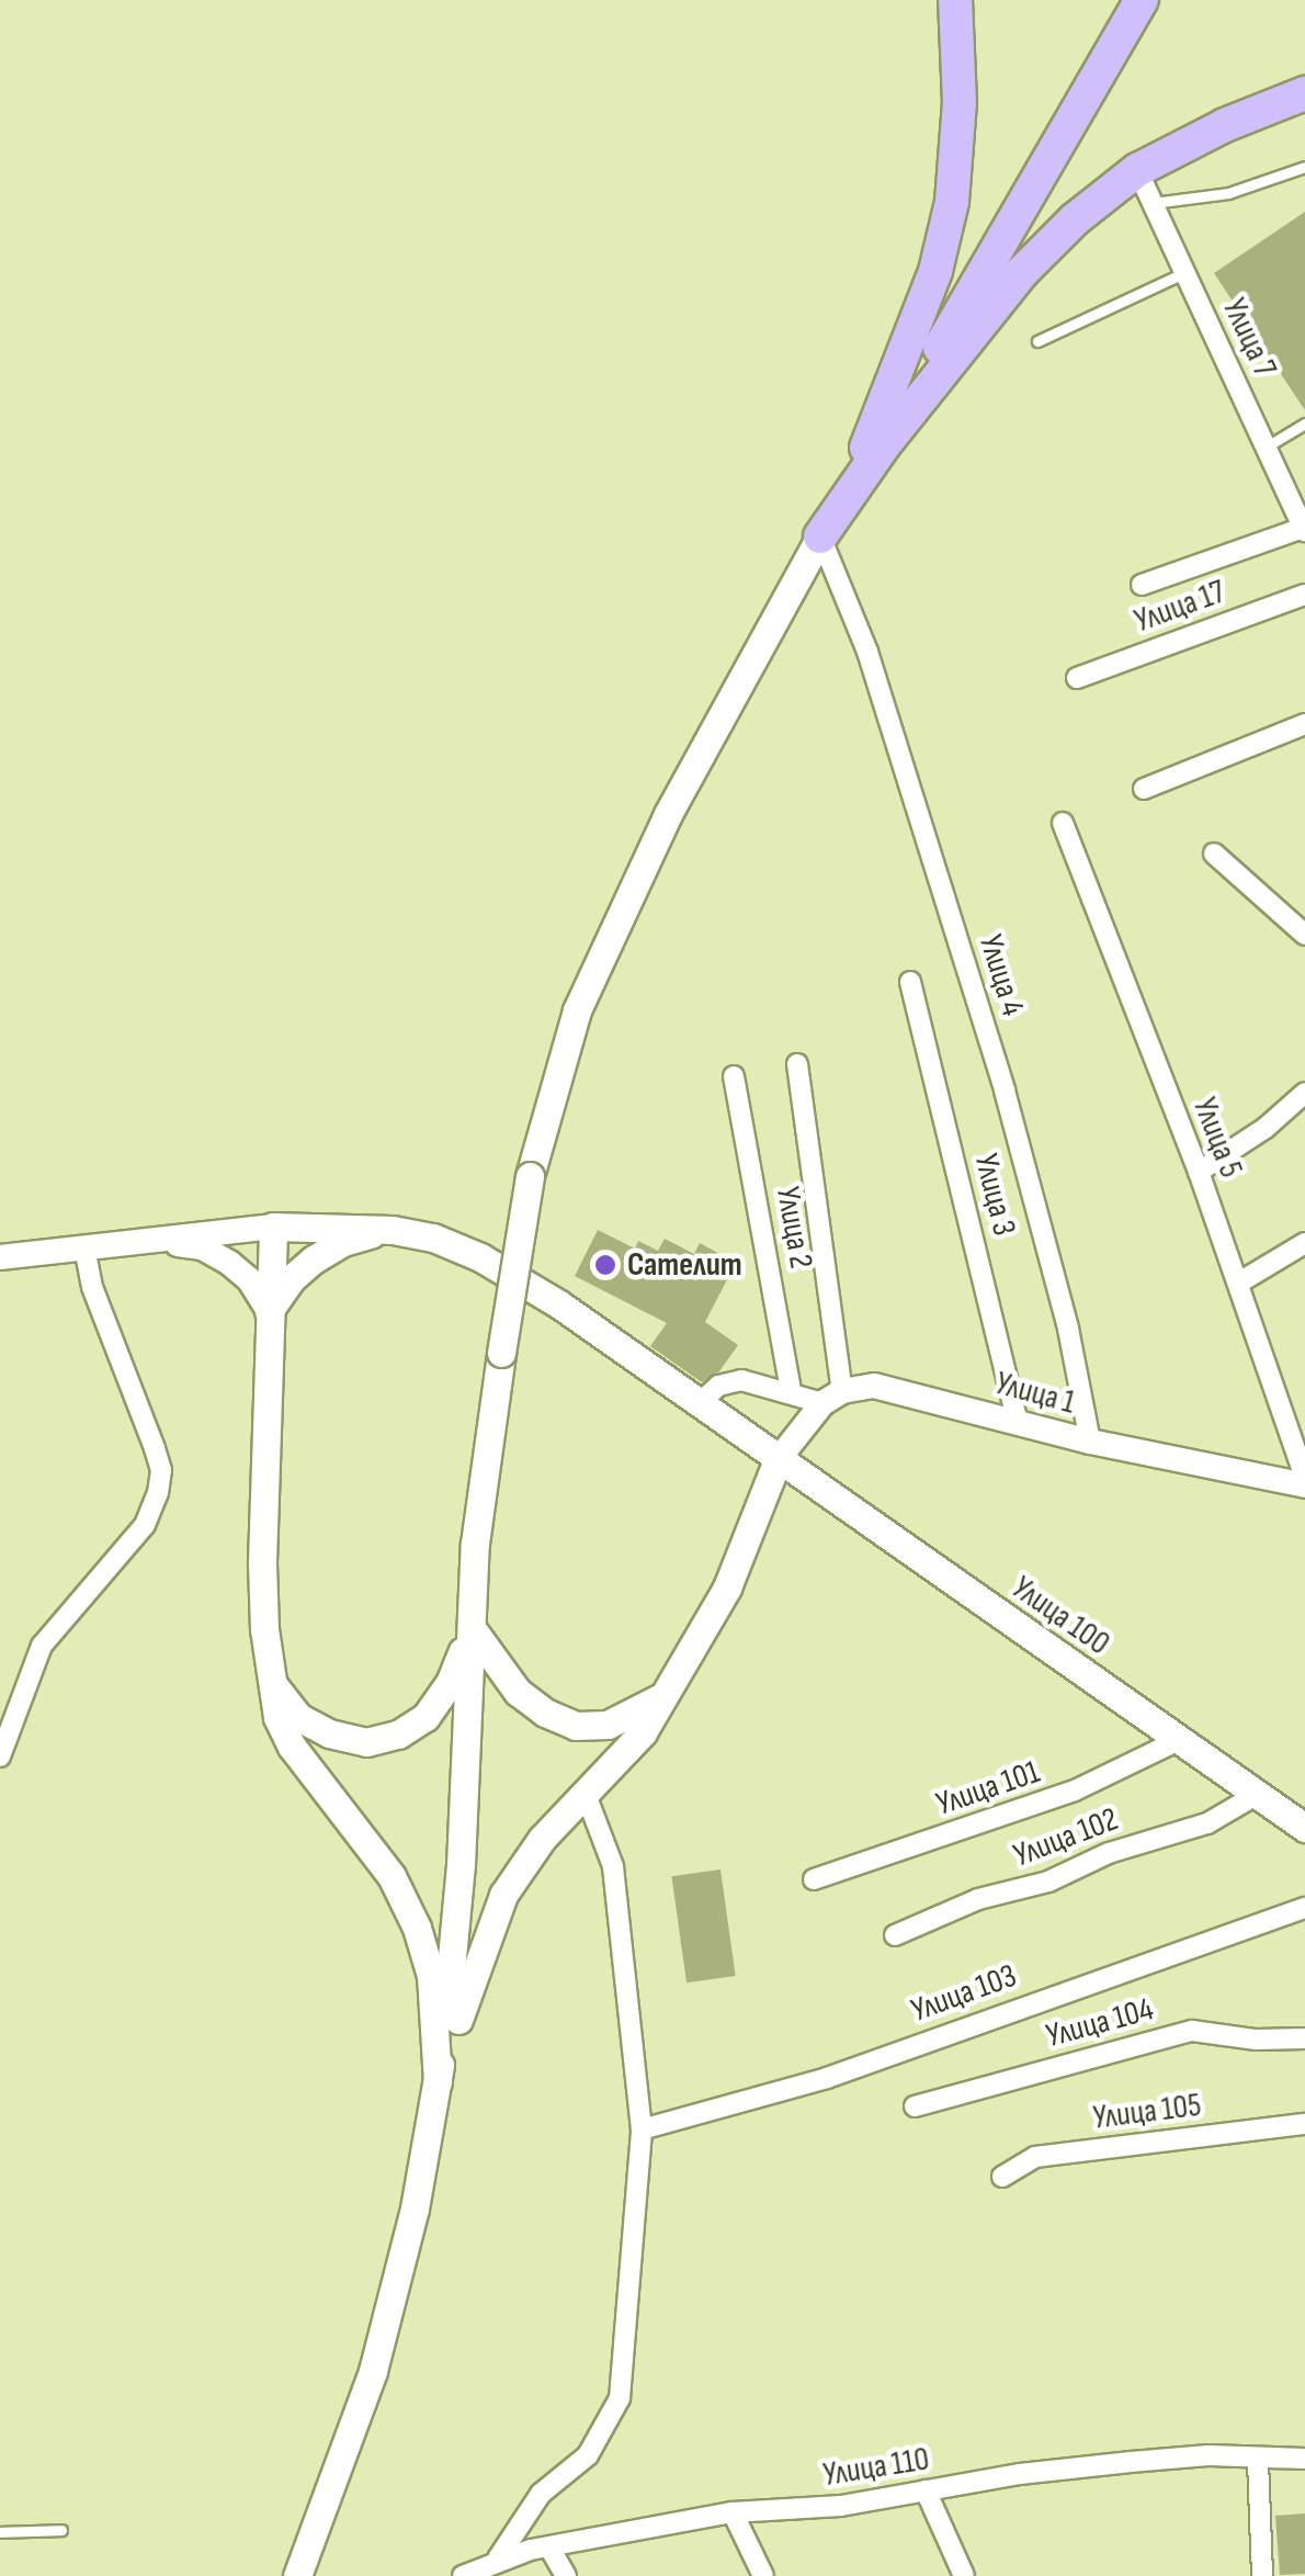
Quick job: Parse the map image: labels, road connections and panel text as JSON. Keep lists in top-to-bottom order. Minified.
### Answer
{"streets":{"main road":["Улица 100"],"street":["Улица 7","Улица 17","Улица 4","Улица 5","Улица 3","Улица 2","Улица 1","Улица 101","Улица 102","Улица 103","Улица 104","Улица 105","Улица 110"]},"crossings":[["Улица 4","Улица 1"],["Улица 5","Улица 1"],["Улица 3","Улица 1"],["Улица 100","Улица 101"],["Улица 100","Улица 102"]],"places":["Сателит"]}
